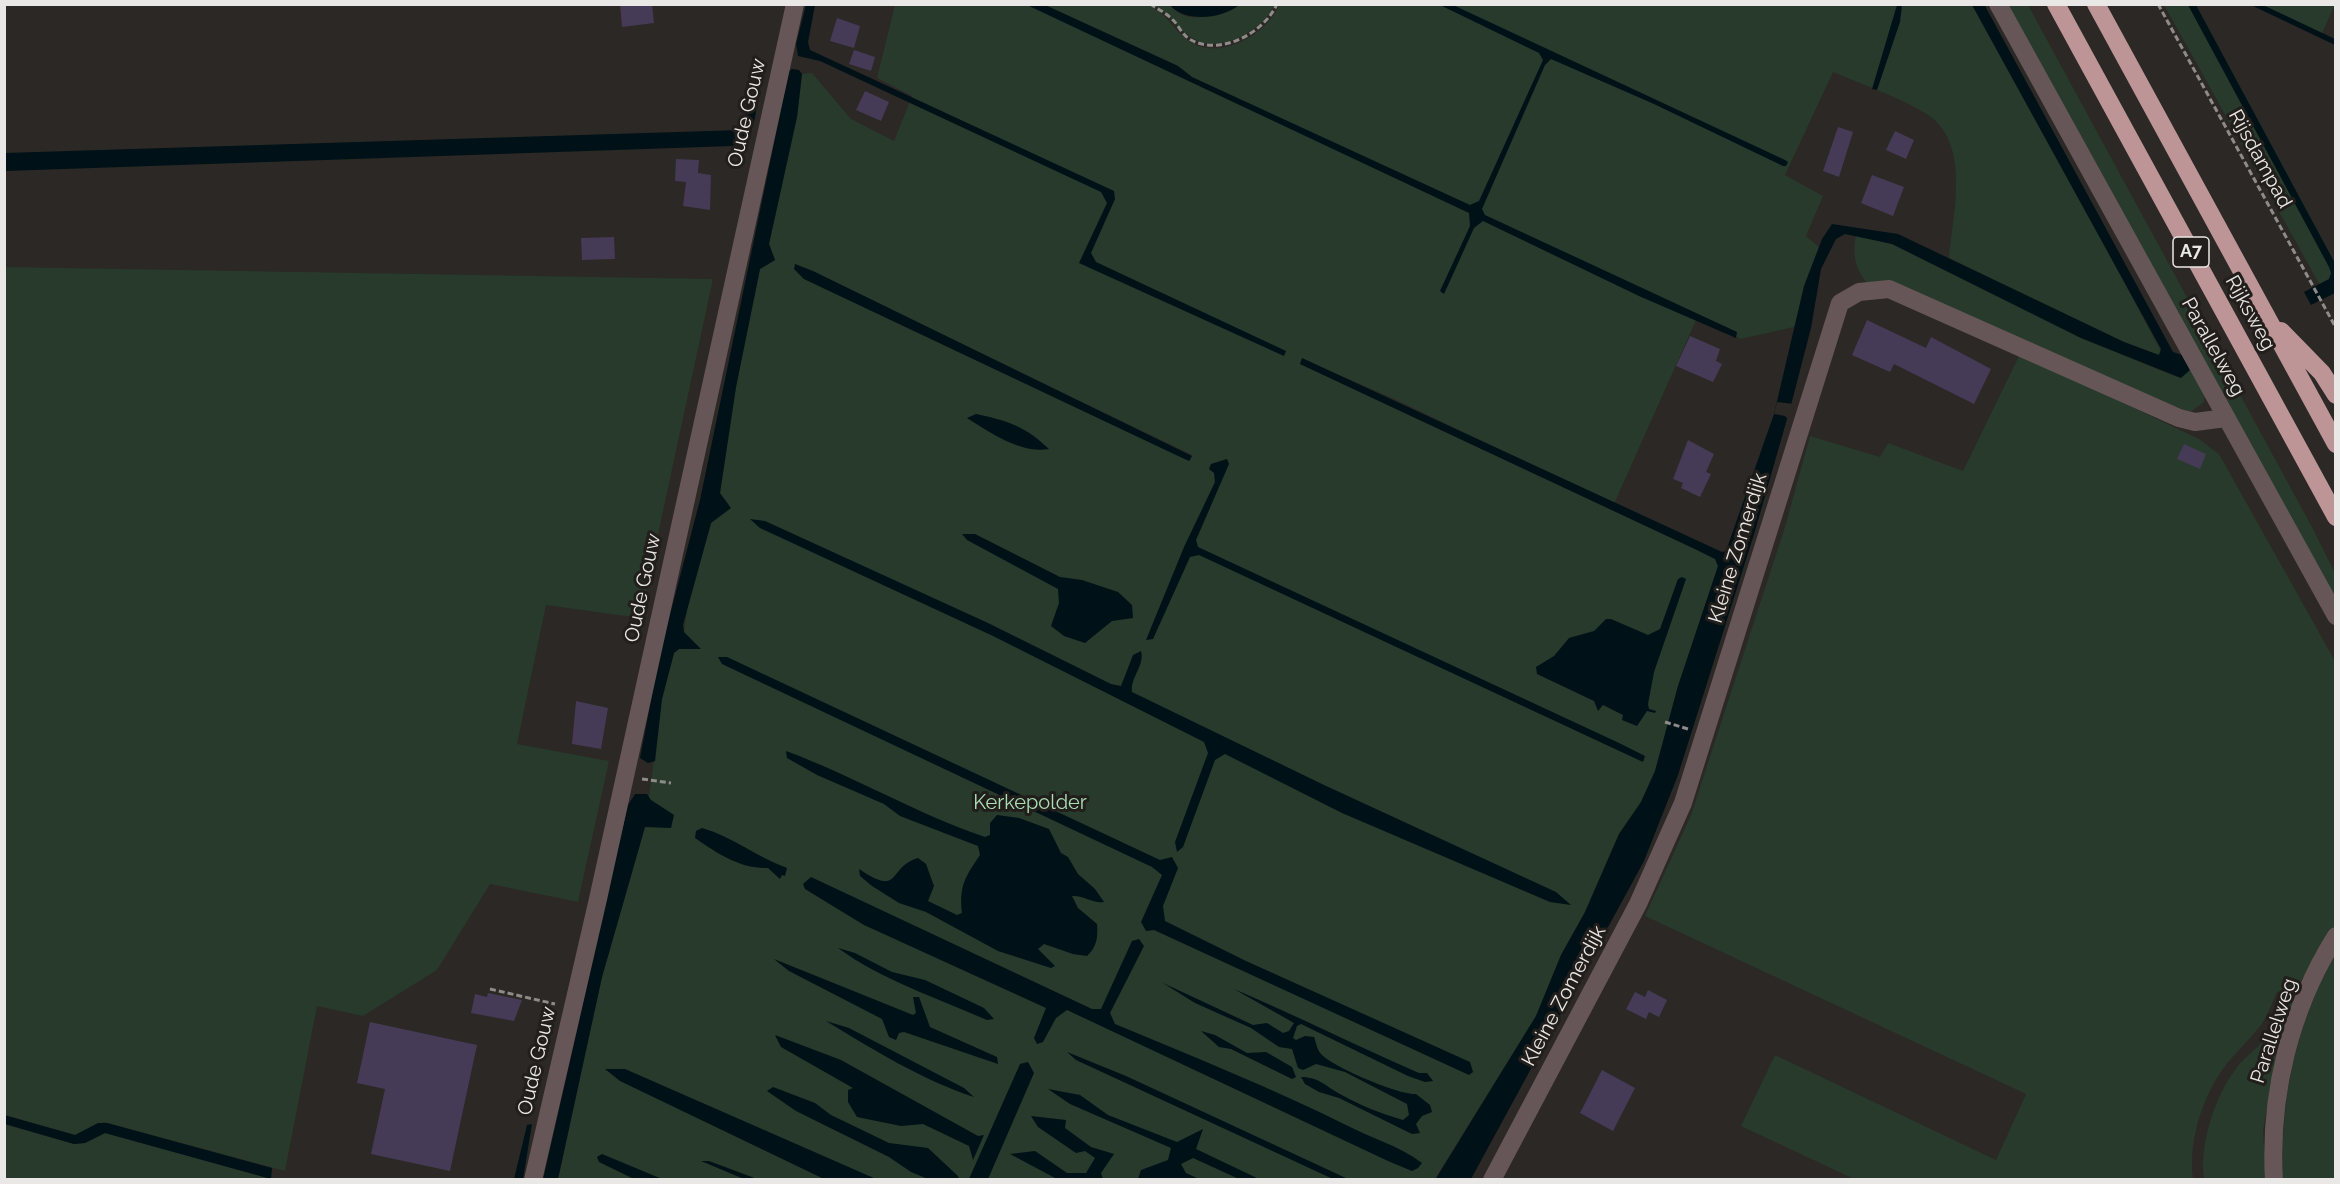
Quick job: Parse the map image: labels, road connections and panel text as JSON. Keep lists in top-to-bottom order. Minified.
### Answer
{"streets":{"highway":["A7","Rijksweg"],"street":["Oude Gouw","Parallelweg","Kleine Zomerdijk"],"path":["Rijsdampad"]},"crossings":[["A7","Rijksweg"],["Parallelweg","Kleine Zomerdijk"]],"parks":["Kerkepolder"]}
